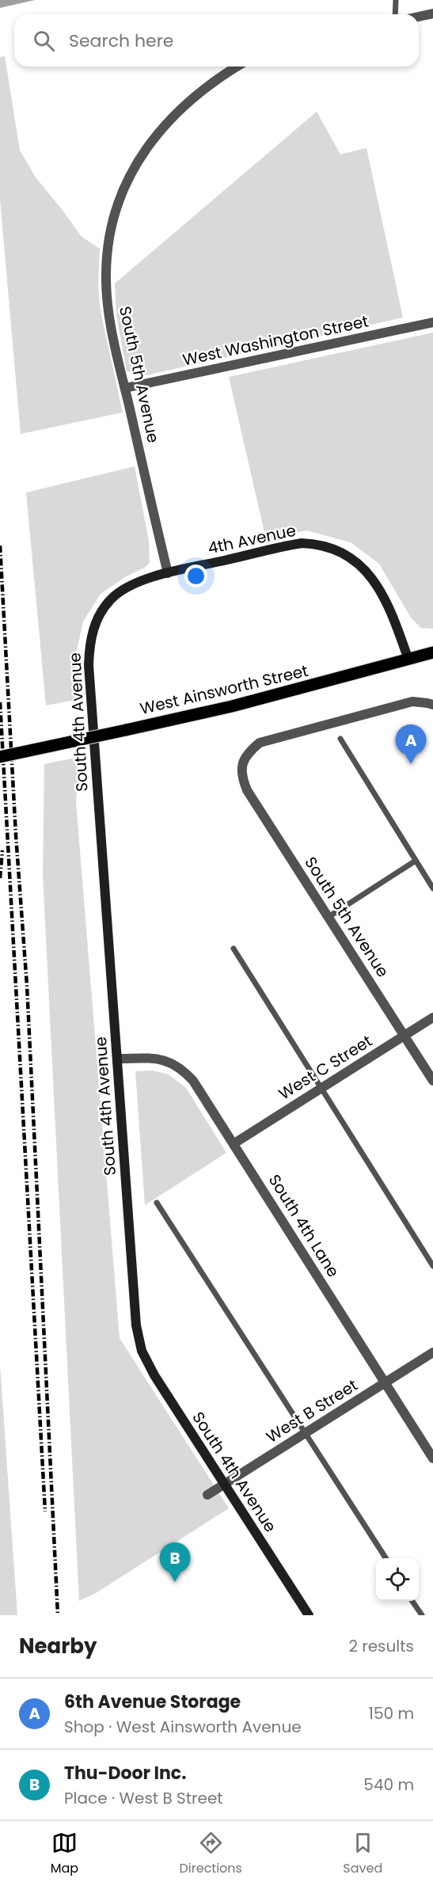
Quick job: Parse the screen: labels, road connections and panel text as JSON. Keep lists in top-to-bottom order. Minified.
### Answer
{"streets":{"main road":["West Ainsworth Street"],"street":["West Washington Street","South 5th Avenue","4th Avenue","South 4th Avenue","West C Street","South 4th Lane","West B Street"]},"crossings":[["West Washington Street","South 5th Avenue"],["South 5th Avenue","4th Avenue"],["South 5th Avenue","West C Street"],["4th Avenue","West Ainsworth Street"],["4th Avenue","South 4th Avenue"],["South 4th Avenue","South 4th Lane"],["South 4th Avenue","West B Street"],["West C Street","South 4th Lane"],["South 4th Lane","West B Street"]],"page":{"search":"Search here","pins":["A","B"],"heading":["Nearby","2 results"],"list":[{"mark":"A","name":"6th Avenue Storage","note":"Shop · West Ainsworth Avenue","value":"150 m"},{"mark":"B","name":"Thu-Door Inc.","note":"Place · West B Street","value":"540 m"}],"nav":["Map","Directions","Saved"]}}
